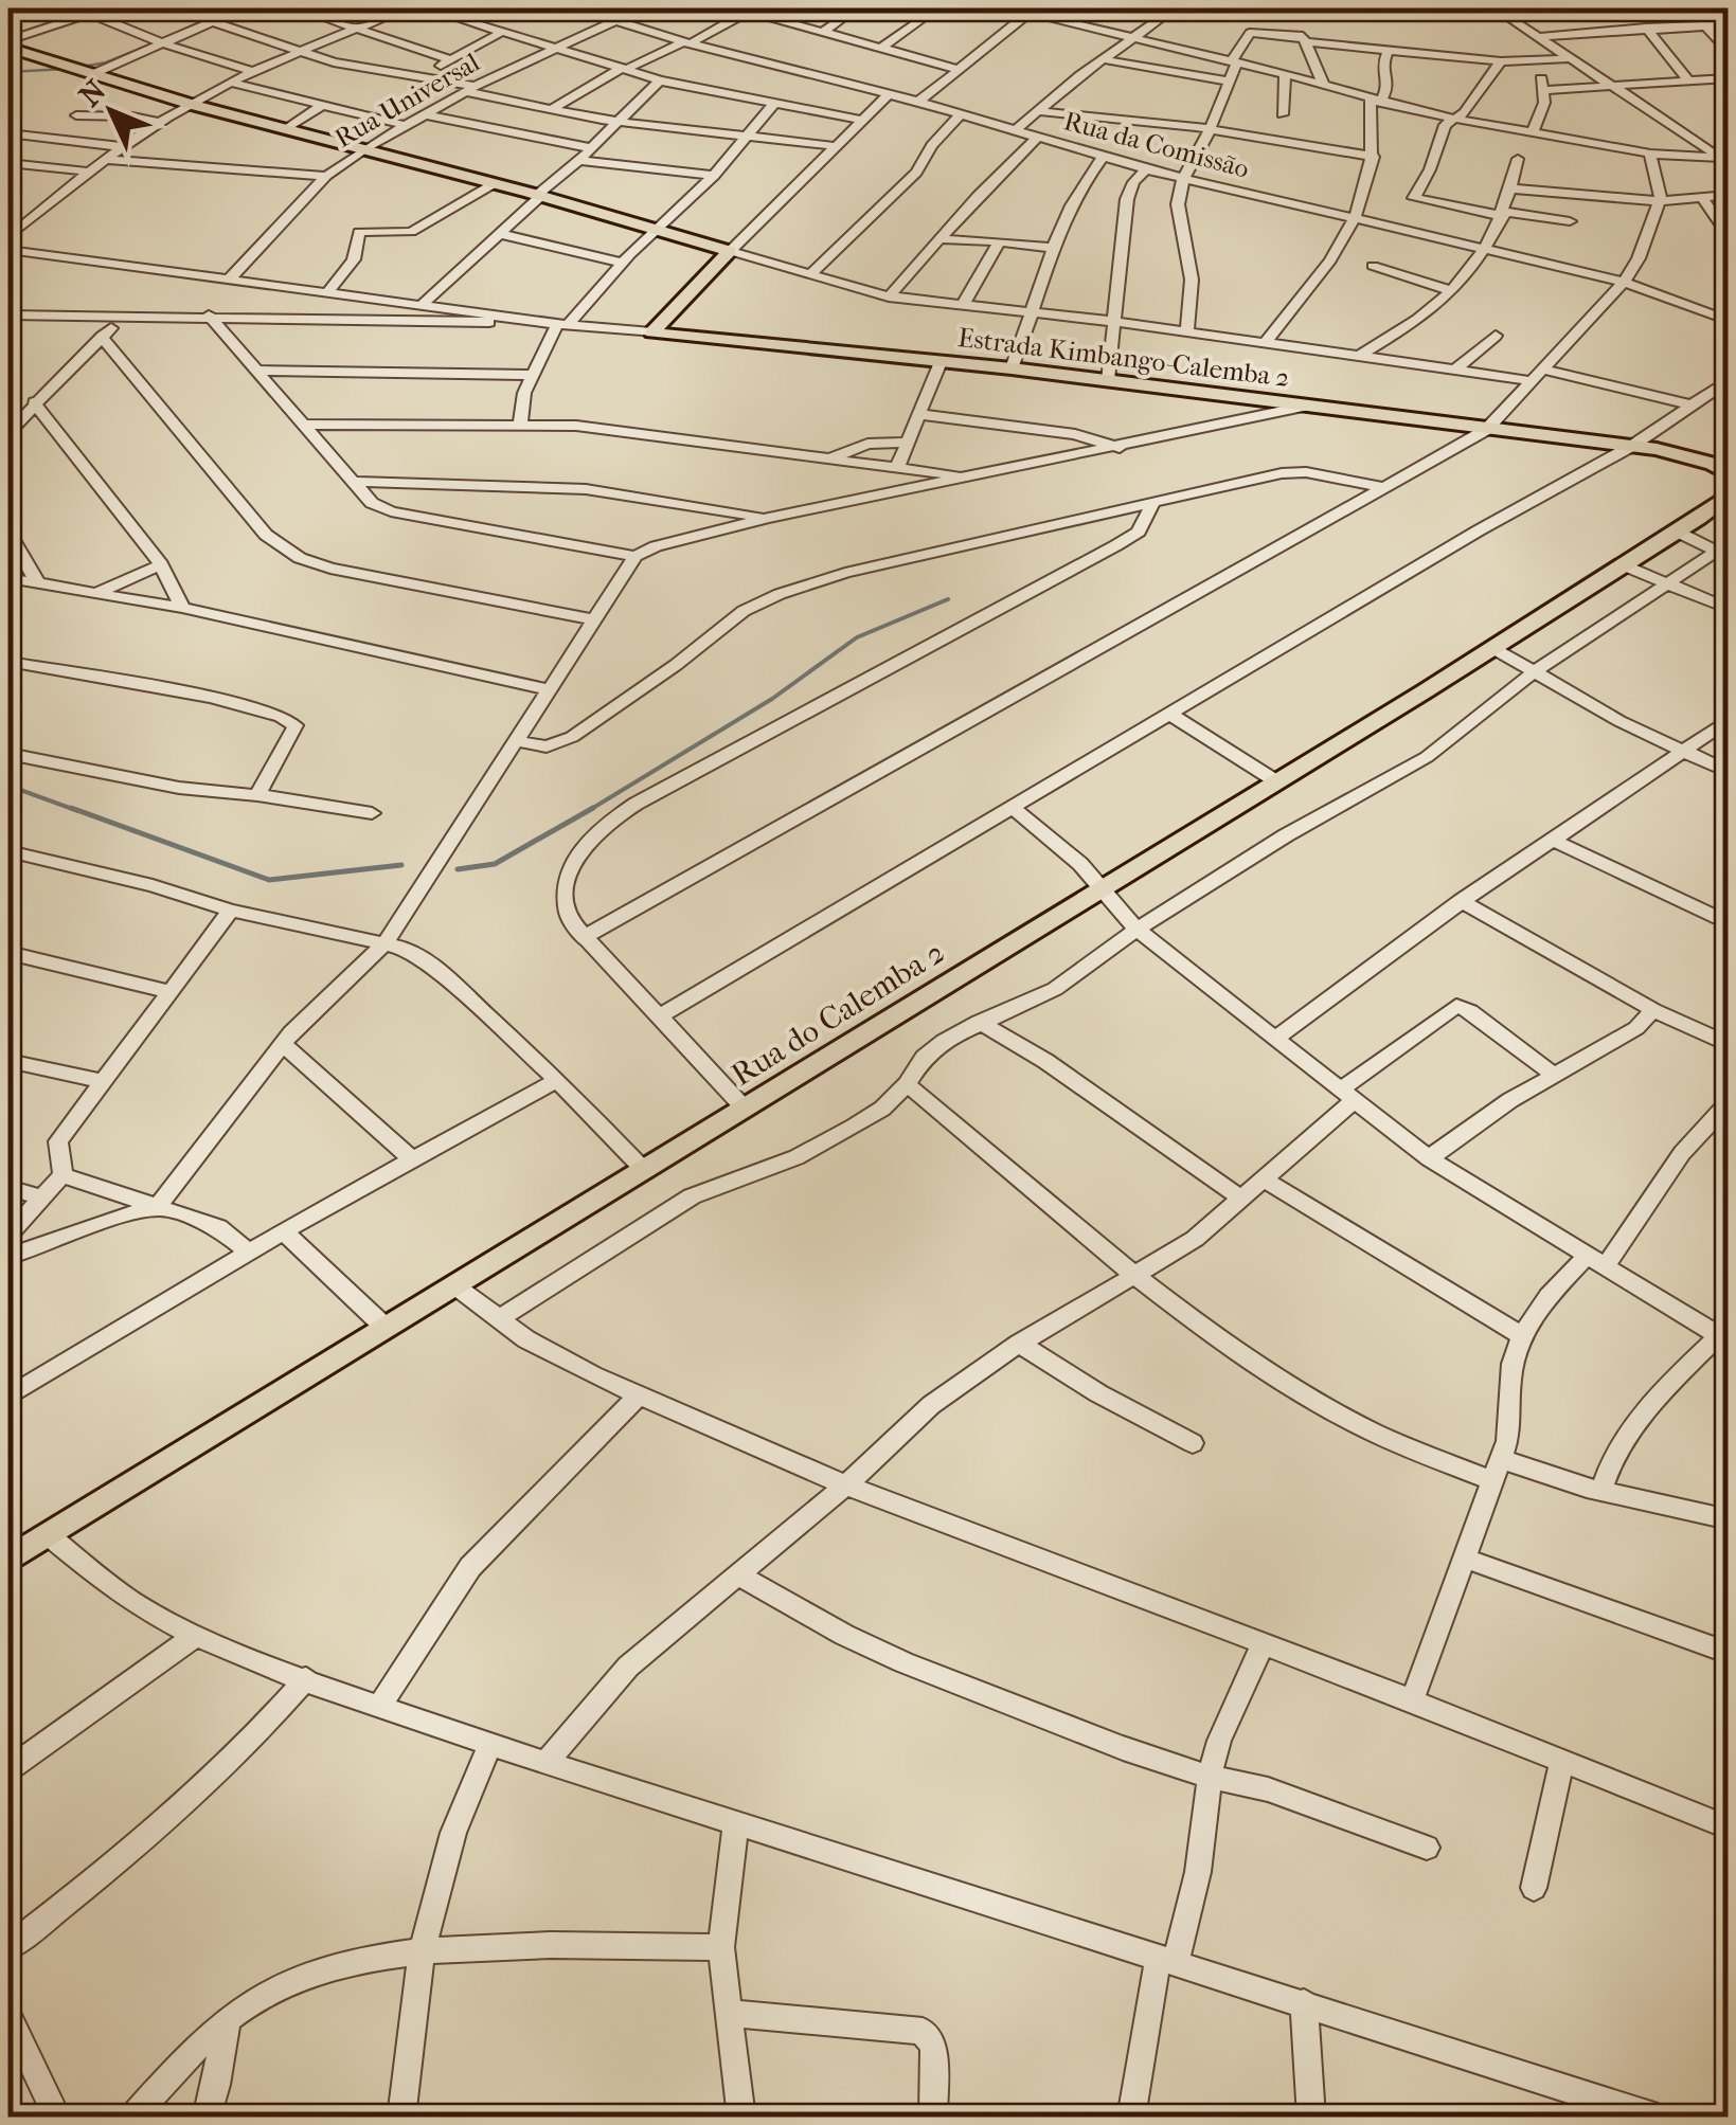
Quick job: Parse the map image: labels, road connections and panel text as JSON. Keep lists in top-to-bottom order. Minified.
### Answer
{"streets":{"main road":["Estrada Kimbango-Calemba 2","Rua do Calemba 2"],"street":["Rua Universal","Rua da Comissão"]},"crossings":[["Rua Universal","Rua da Comissão"]],"north":"top left"}
